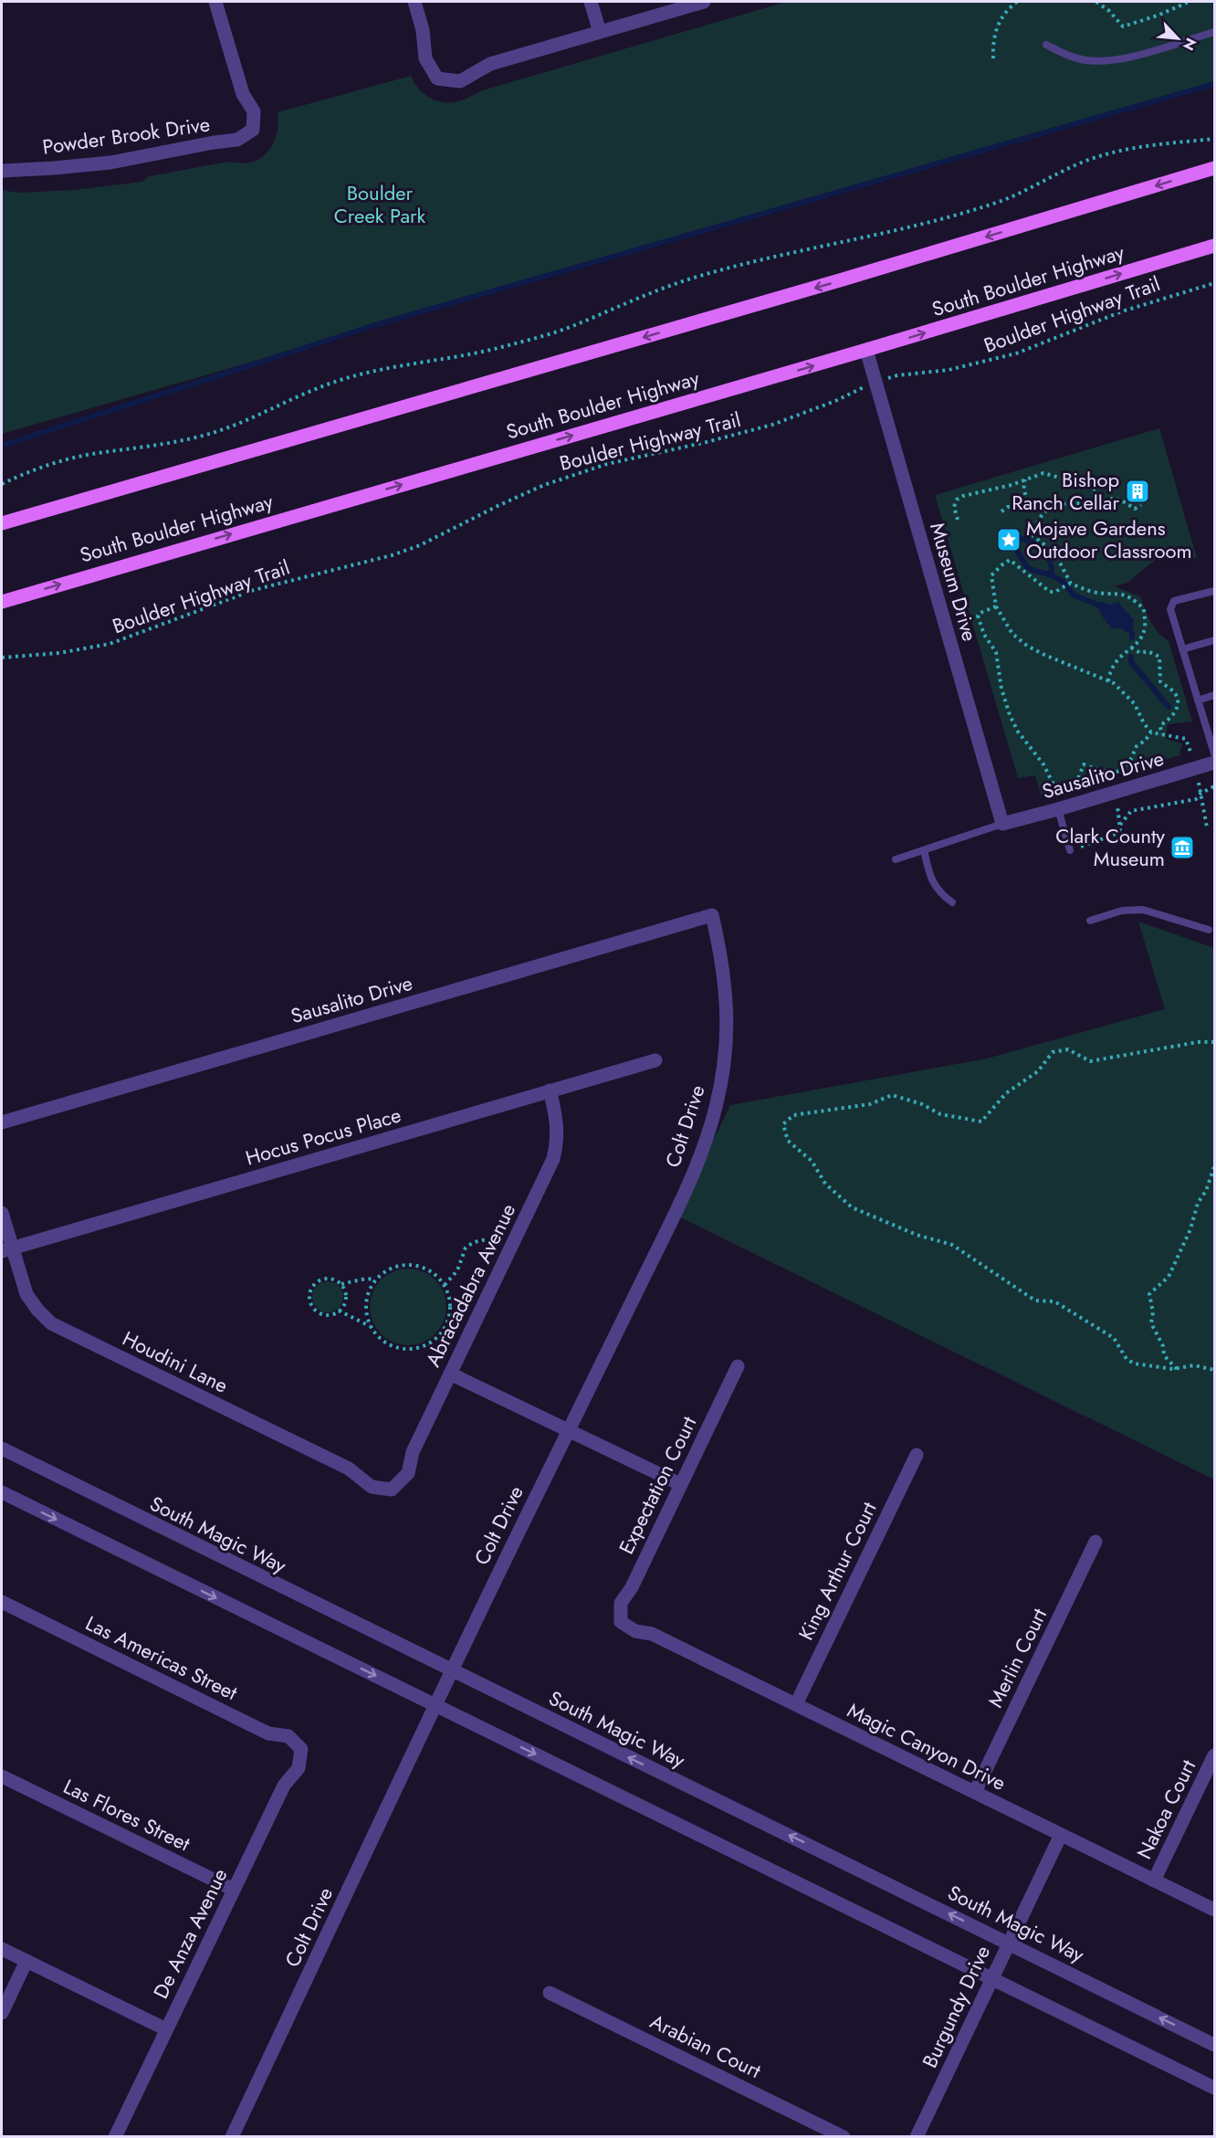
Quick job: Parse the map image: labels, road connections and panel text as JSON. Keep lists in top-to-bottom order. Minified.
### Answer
{"streets":{"main road":["South Boulder Highway"],"street":["Powder Brook Drive","Museum Drive","Sausalito Drive","Colt Drive","Hocus Pocus Place","Abracadabra Avenue","Houdini Lane","Expectation Court","South Magic Way","King Arthur Court","Las Americas Street","Merlin Court","Magic Canyon Drive","Nakoa Court","Las Flores Street","De Anza Avenue","Burgundy Drive","Arabian Court"],"path":["Boulder Highway Trail"]},"crossings":[["South Boulder Highway","Museum Drive"],["Boulder Highway Trail","Museum Drive"],["Museum Drive","Sausalito Drive"],["Sausalito Drive","Colt Drive"],["Colt Drive","South Magic Way"],["Hocus Pocus Place","Abracadabra Avenue"],["Hocus Pocus Place","Houdini Lane"],["Abracadabra Avenue","Houdini Lane"],["Expectation Court","Magic Canyon Drive"],["South Magic Way","Burgundy Drive"],["King Arthur Court","Magic Canyon Drive"],["Las Americas Street","De Anza Avenue"],["Merlin Court","Magic Canyon Drive"],["Magic Canyon Drive","Nakoa Court"],["Magic Canyon Drive","Burgundy Drive"],["Las Flores Street","De Anza Avenue"]],"parks":["Boulder Creek Park"],"places":{"building":["Bishop Ranch Cellar"],"place":["Mojave Gardens Outdoor Classroom"],"museum":["Clark County Museum"]},"north":"bottom right"}
